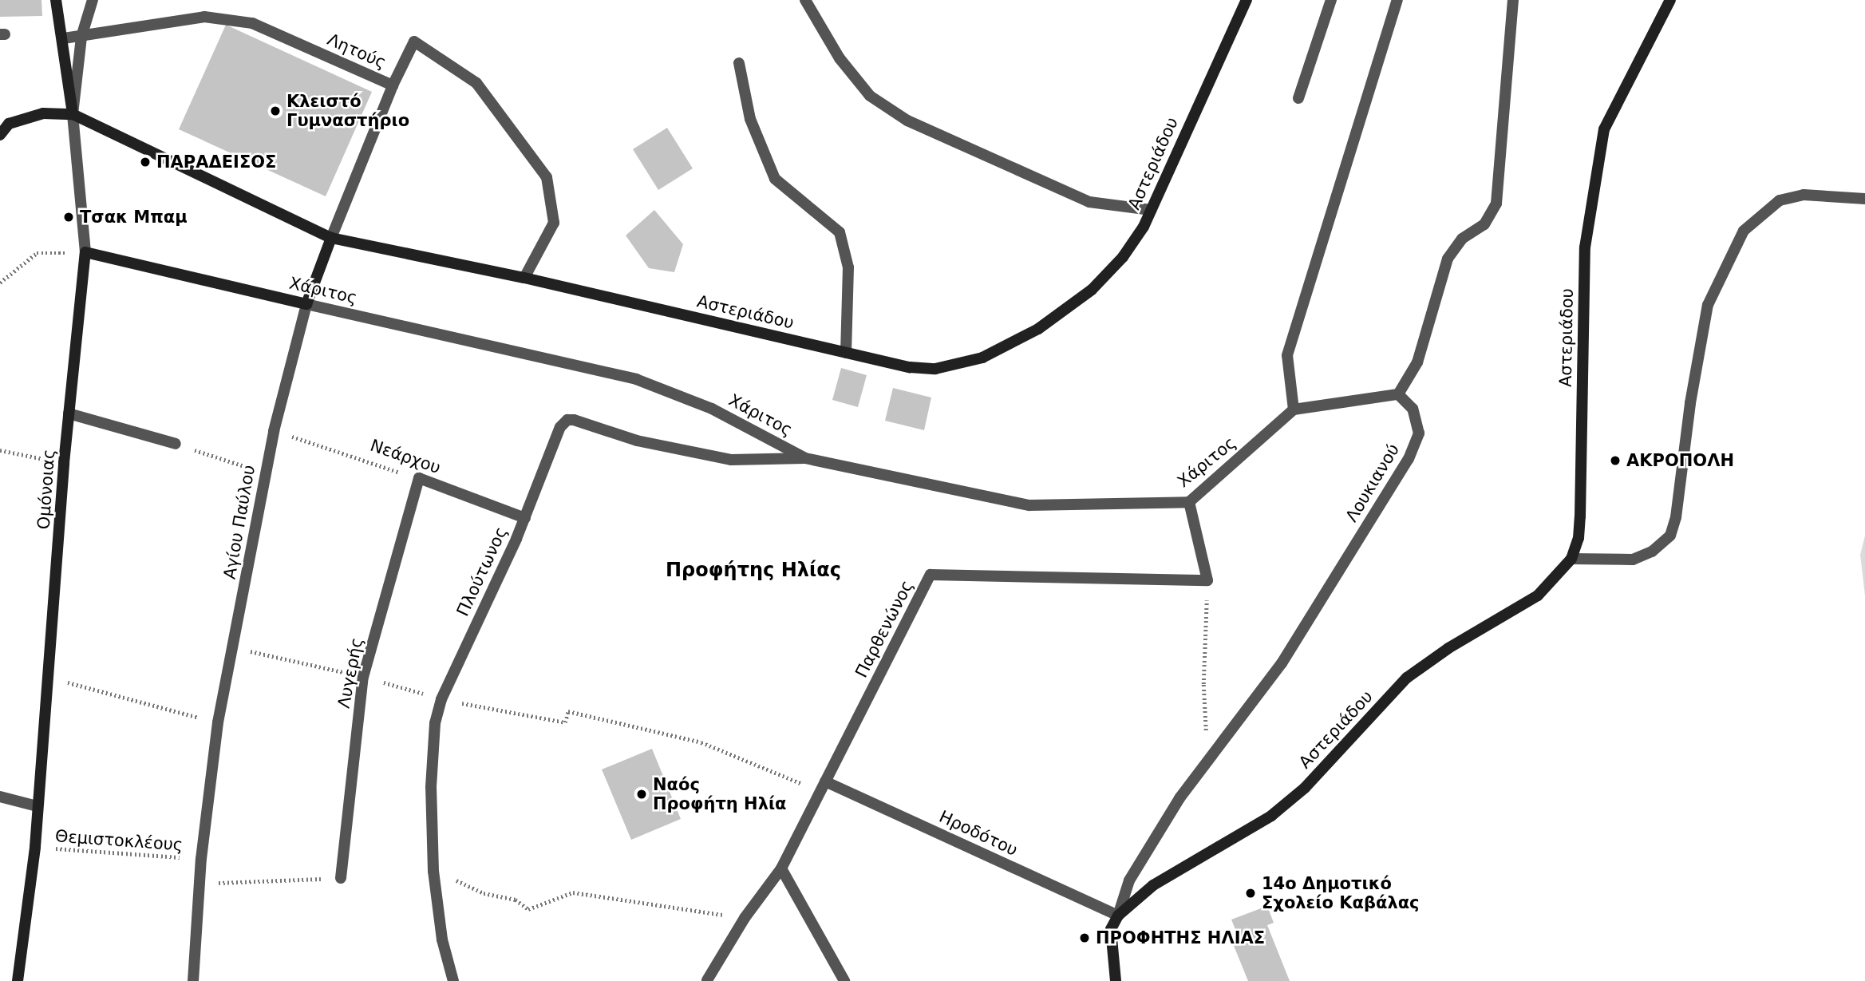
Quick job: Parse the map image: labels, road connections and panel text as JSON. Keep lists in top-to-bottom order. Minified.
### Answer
{"streets":{"street":["Λητούς","Αστεριάδου","Χάριτος","Νεάρχου","Λουκιανού","Ομόνοιας","Αγίου Παύλου","Πλούτωνος","Παρθενώνος","Λυγερής","Ηροδότου"],"path":["Θεμιστοκλέους"]},"crossings":[["Λητούς","Αστεριάδου"],["Λητούς","Ομόνοιας"],["Λητούς","Αγίου Παύλου"],["Αστεριάδου","Λουκιανού"],["Αστεριάδου","Ομόνοιας"],["Αστεριάδου","Αγίου Παύλου"],["Αστεριάδου","Ηροδότου"],["Χάριτος","Ομόνοιας"],["Χάριτος","Αγίου Παύλου"],["Χάριτος","Πλούτωνος"],["Νεάρχου","Αγίου Παύλου"],["Νεάρχου","Πλούτωνος"],["Νεάρχου","Λυγερής"],["Λουκιανού","Ηροδότου"],["Ομόνοιας","Θεμιστοκλέους"],["Αγίου Παύλου","Θεμιστοκλέους"],["Παρθενώνος","Ηροδότου"]],"districts":["Προφήτης Ηλίας"],"places":["Κλειστό Γυμναστήριο","ΠΑΡΑΔΕΙΣΟΣ","Τσακ Μπαμ","ΑΚΡΟΠΟΛΗ","Ναός Προφήτη Ηλία","14ο Δημοτικό Σχολείο Καβάλας","ΠΡΟΦΗΤΗΣ ΗΛΙΑΣ"]}
